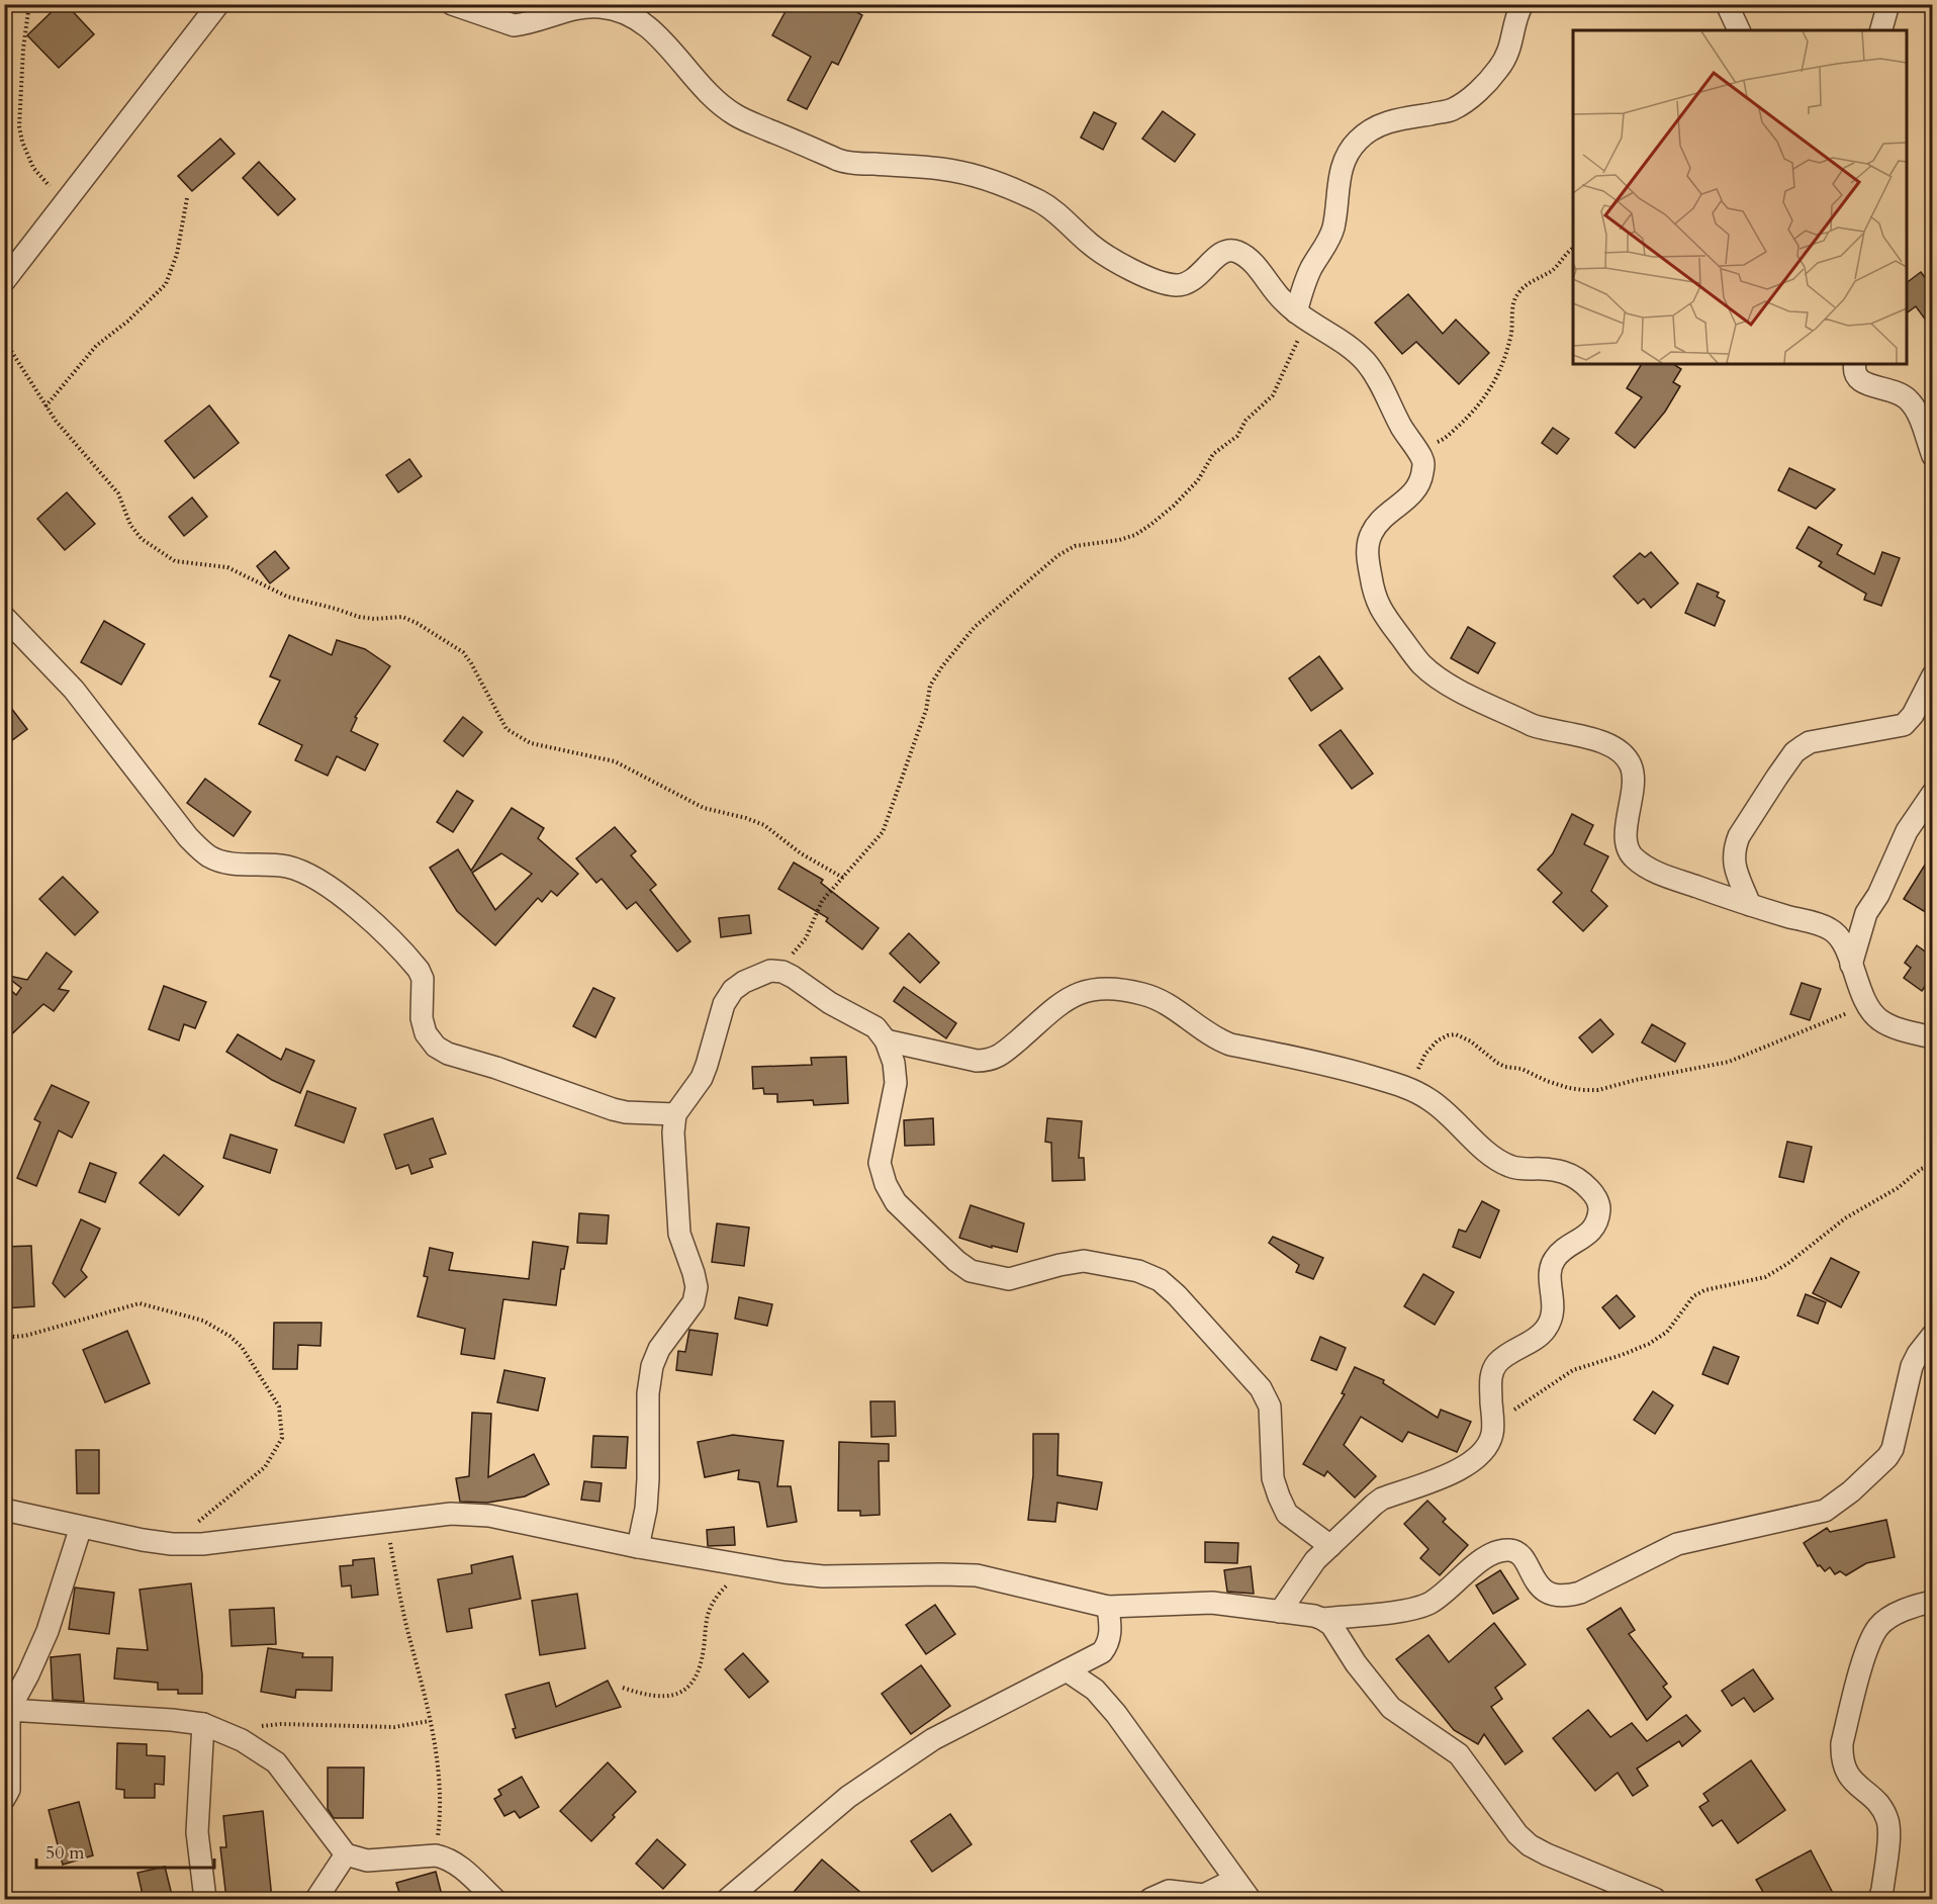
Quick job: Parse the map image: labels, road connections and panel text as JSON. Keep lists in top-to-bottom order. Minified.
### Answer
{"scale_bar":"50 m"}
